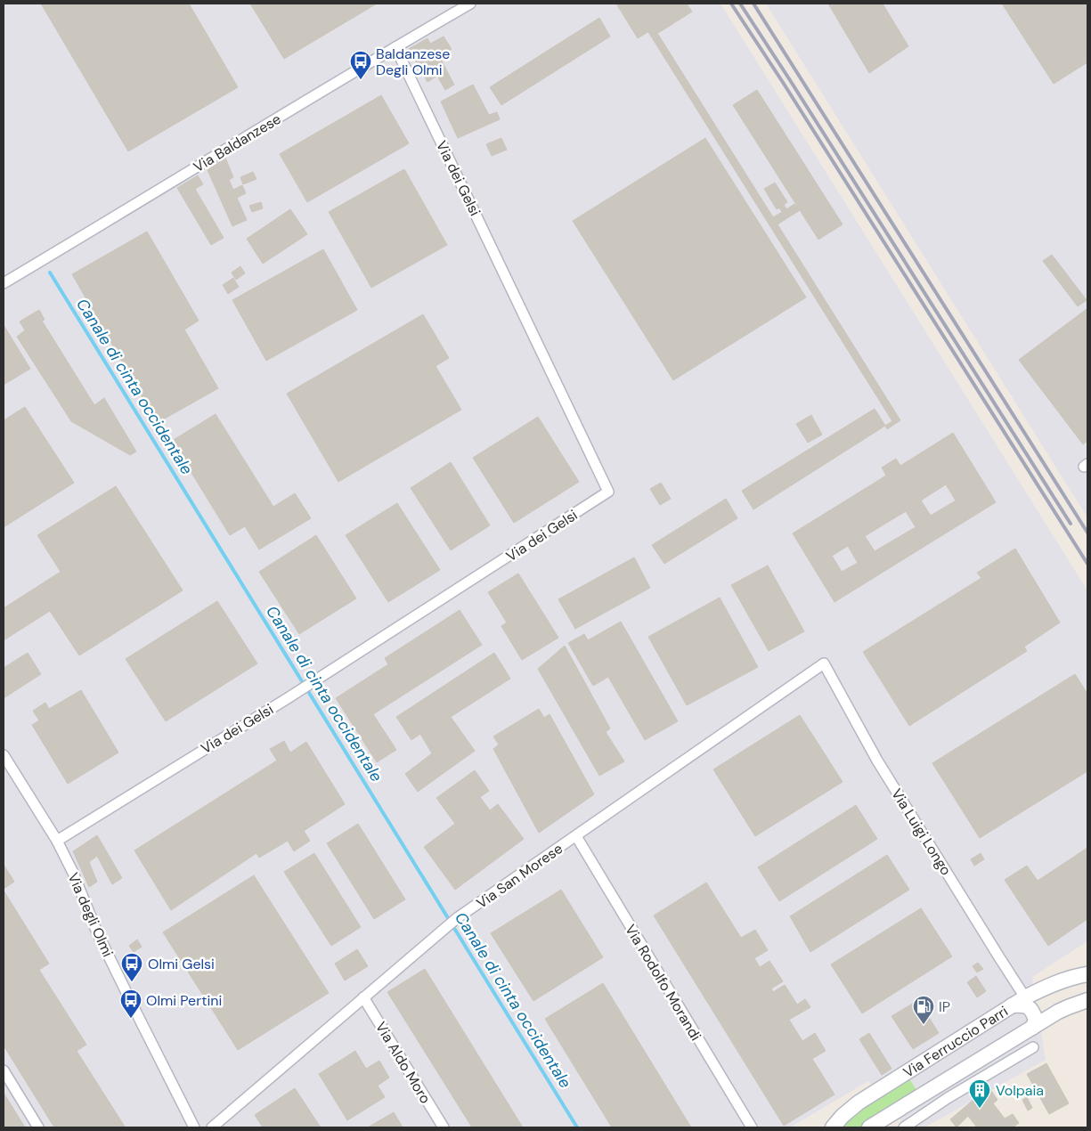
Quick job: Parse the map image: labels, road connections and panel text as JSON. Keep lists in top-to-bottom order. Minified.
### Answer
{"streets":{"main road":["Via Ferruccio Parri"],"street":["Via Baldanzese","Via dei Gelsi","Via Luigi Longo","Via San Morese","Via degli Olmi","Via Rodolfo Morandi","Via Aldo Moro"]},"crossings":[["Via Baldanzese","Via dei Gelsi"],["Via dei Gelsi","Via degli Olmi"],["Via Luigi Longo","Via San Morese"],["Via Luigi Longo","Via Ferruccio Parri"],["Via San Morese","Via Rodolfo Morandi"],["Via San Morese","Via Aldo Moro"]],"water":["Canale di cinta occidentale"],"places":{"bus stop":["Baldanzese Degli Olmi","Olmi Gelsi","Olmi Pertini"],"fuel station":["IP"],"building":["Volpaia"]}}
